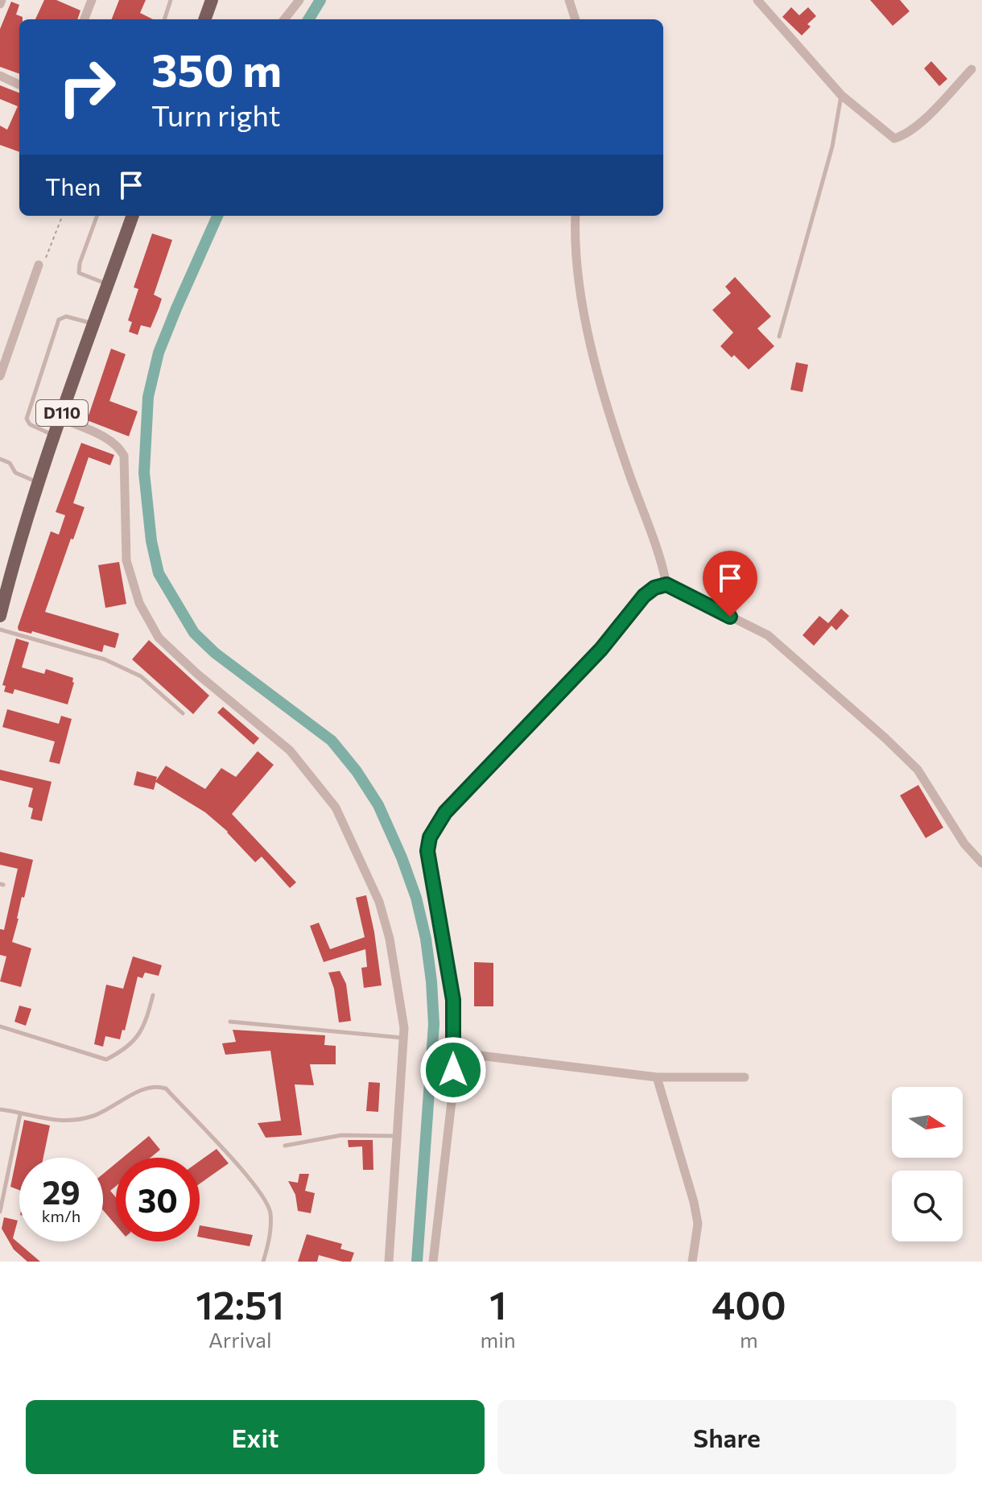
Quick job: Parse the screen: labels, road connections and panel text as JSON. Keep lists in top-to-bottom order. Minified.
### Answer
{"streets":{"main road":["D110"]},"north":"right","page":{"turn":["350 m","Turn right"],"then":"Then","speed":"29 km/h","limit":"30","eta":["12:51","Arrival","1","min","400","m"],"buttons":["Exit","Share"]}}
